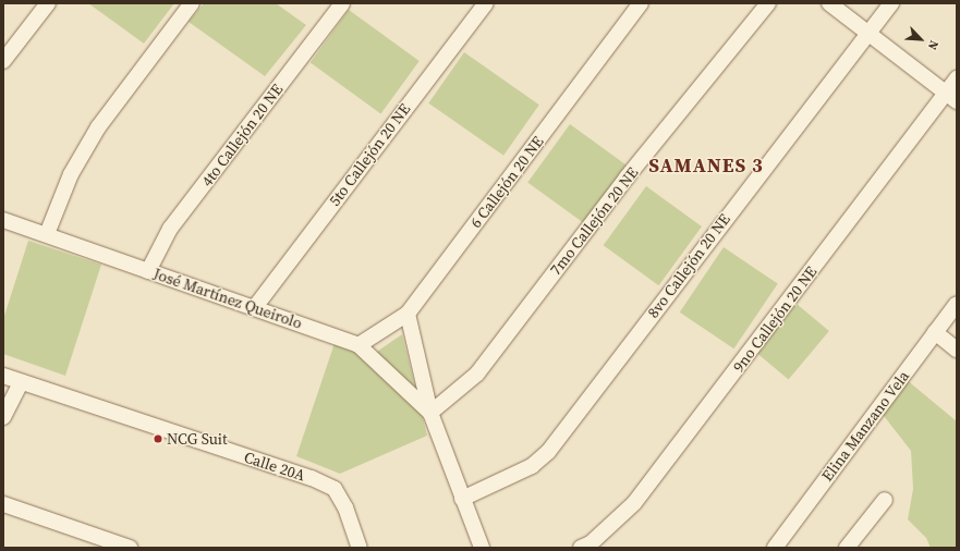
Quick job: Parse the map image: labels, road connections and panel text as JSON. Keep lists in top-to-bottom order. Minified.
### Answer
{"streets":{"street":["4to Callejón 20 NE","5to Callejón 20 NE","6 Callejón 20 NE","7mo Callejón 20 NE","8vo Callejón 20 NE","José Martínez Queirolo","9no Callejón 20 NE","Elina Manzano Vela","Calle 20A"]},"crossings":[["4to Callejón 20 NE","José Martínez Queirolo"],["5to Callejón 20 NE","José Martínez Queirolo"],["6 Callejón 20 NE","José Martínez Queirolo"],["7mo Callejón 20 NE","José Martínez Queirolo"],["8vo Callejón 20 NE","José Martínez Queirolo"]],"districts":["SAMANES 3"],"places":["NCG Suit"],"north":"bottom right"}
